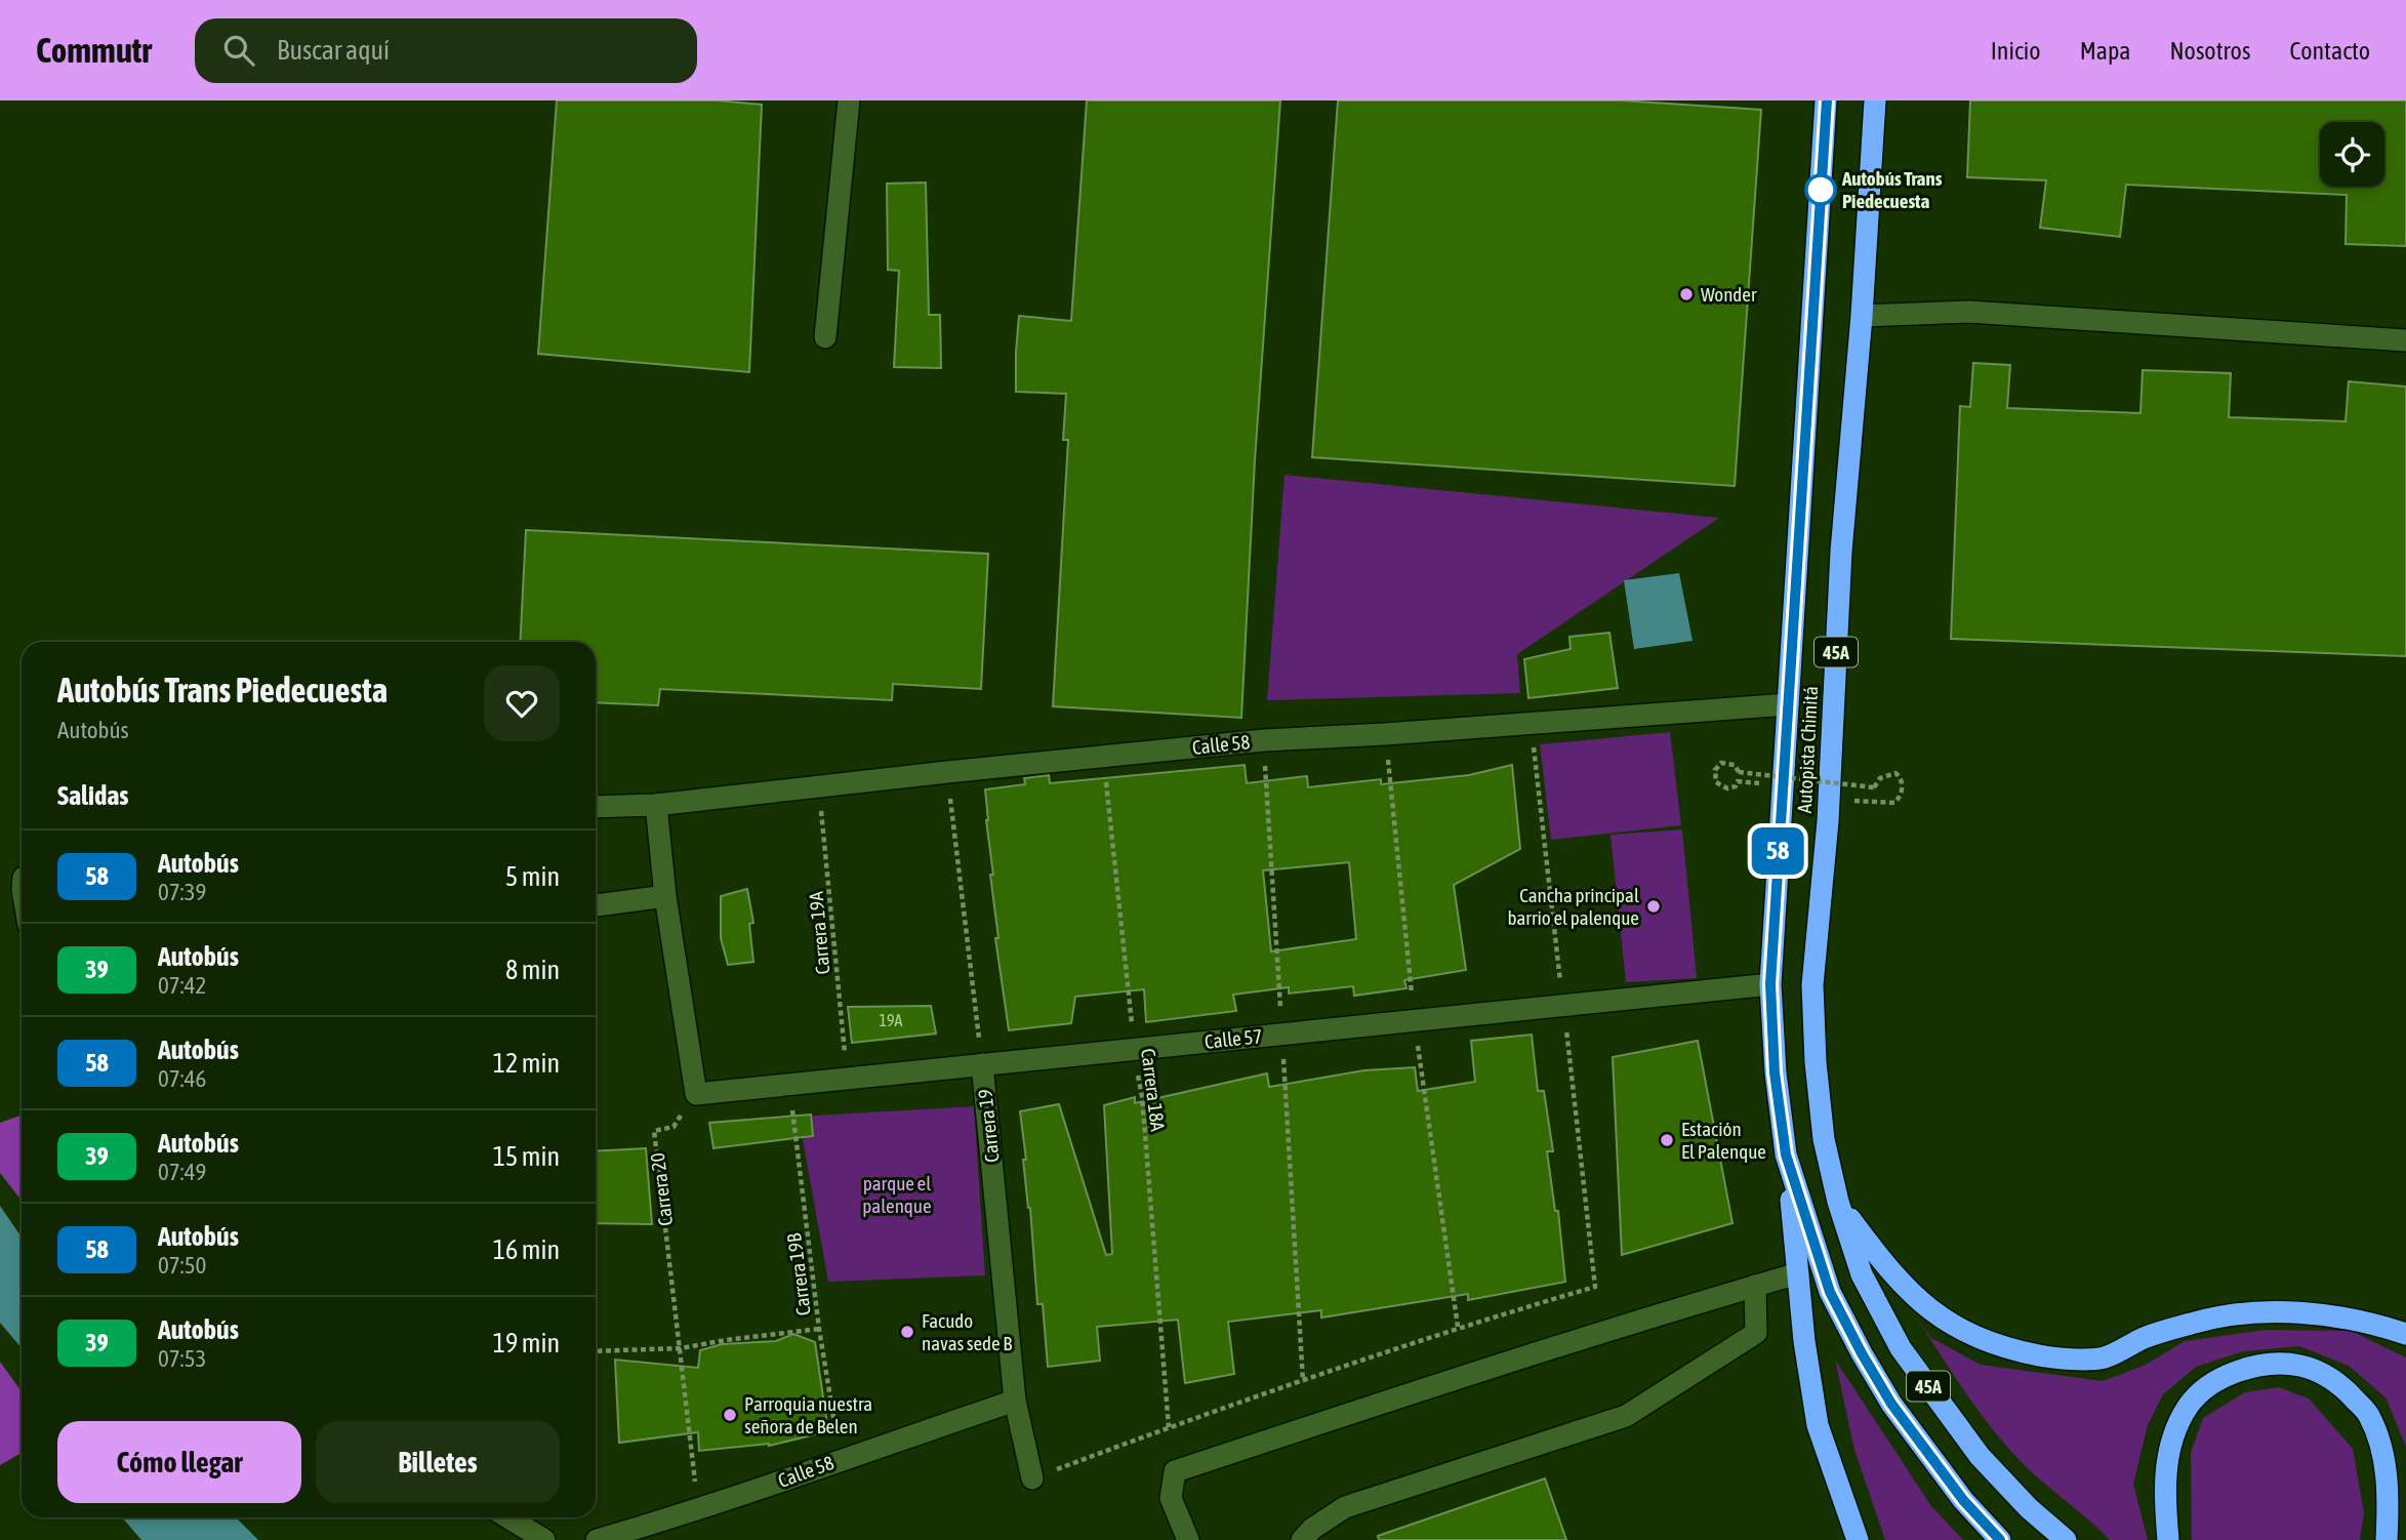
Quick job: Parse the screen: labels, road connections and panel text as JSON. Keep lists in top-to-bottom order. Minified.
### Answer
{"streets":{"highway":["45A","Autopista Chimitá"],"street":["Calle 58","Calle 57","Carrera 19"],"path":["Carrera 19A","Carrera 18A","Carrera 20","Carrera 19B"]},"crossings":[["Calle 58","Autopista Chimitá"],["Calle 58","Carrera 19A"],["Calle 58","Carrera 18A"],["Calle 58","Carrera 19"],["Calle 58","Carrera 20"],["Calle 58","Carrera 19B"],["Autopista Chimitá","Calle 57"],["Carrera 19A","Calle 57"],["Calle 57","Carrera 18A"],["Calle 57","Carrera 19"],["Calle 57","Carrera 20"],["Calle 57","Carrera 19B"]],"parks":["parque el palenque"],"places":["Autobús Trans Piedecuesta","Wonder","Cancha principal barrio el palenque","Estación El Palenque","Facudo navas sede B","Parroquia nuestra señora de Belen"],"lines":["bus line 58"],"house_numbers":["19A"],"page":{"header":"Commutr","search":"Buscar aquí","nav":["Inicio","Mapa","Nosotros","Contacto"],"on_map":"58","heading":[["Autobús Trans Piedecuesta","Autobús"],"Salidas"],"list":[{"mark":"58","name":"Autobús","note":"07:39","value":"5 min"},{"mark":"39","name":"Autobús","note":"07:42","value":"8 min"},{"mark":"58","name":"Autobús","note":"07:46","value":"12 min"},{"mark":"39","name":"Autobús","note":"07:49","value":"15 min"},{"mark":"58","name":"Autobús","note":"07:50","value":"16 min"},{"mark":"39","name":"Autobús","note":"07:53","value":"19 min"}],"buttons":["Cómo llegar","Billetes"]}}
